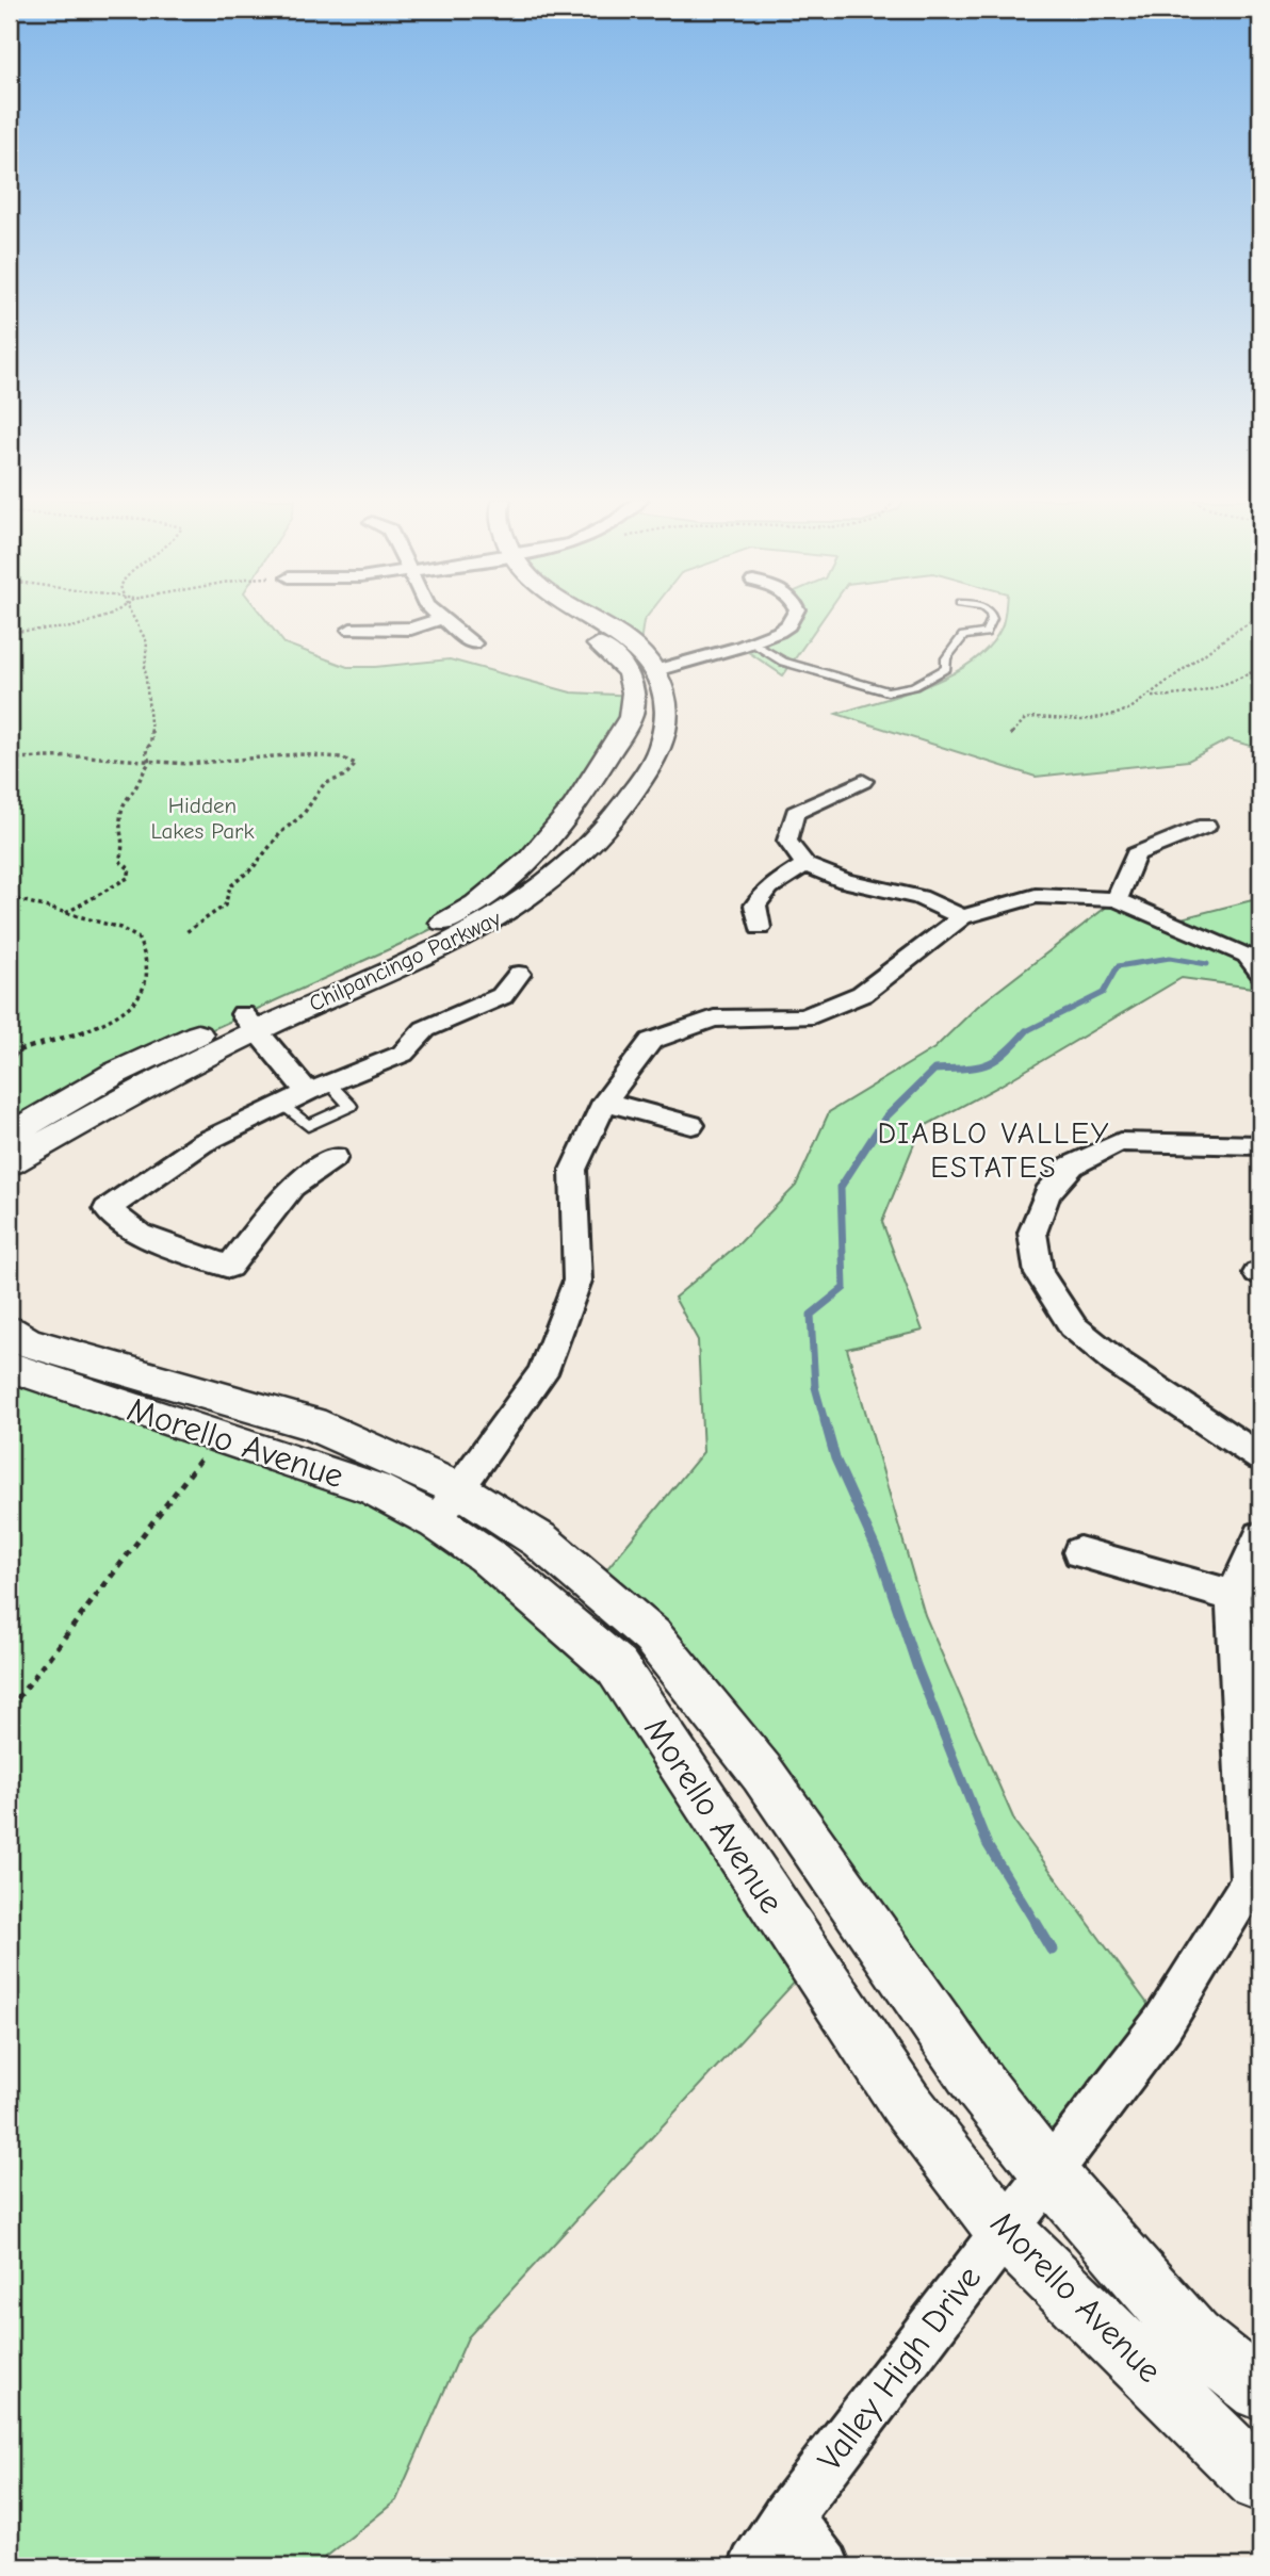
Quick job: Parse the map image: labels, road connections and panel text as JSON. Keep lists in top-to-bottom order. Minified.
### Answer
{"streets":{"street":["Chilpancingo Parkway","Morello Avenue","Valley High Drive"]},"crossings":[["Morello Avenue","Valley High Drive"]],"districts":["DIABLO VALLEY ESTATES"],"parks":["Hidden Lakes Park"]}
